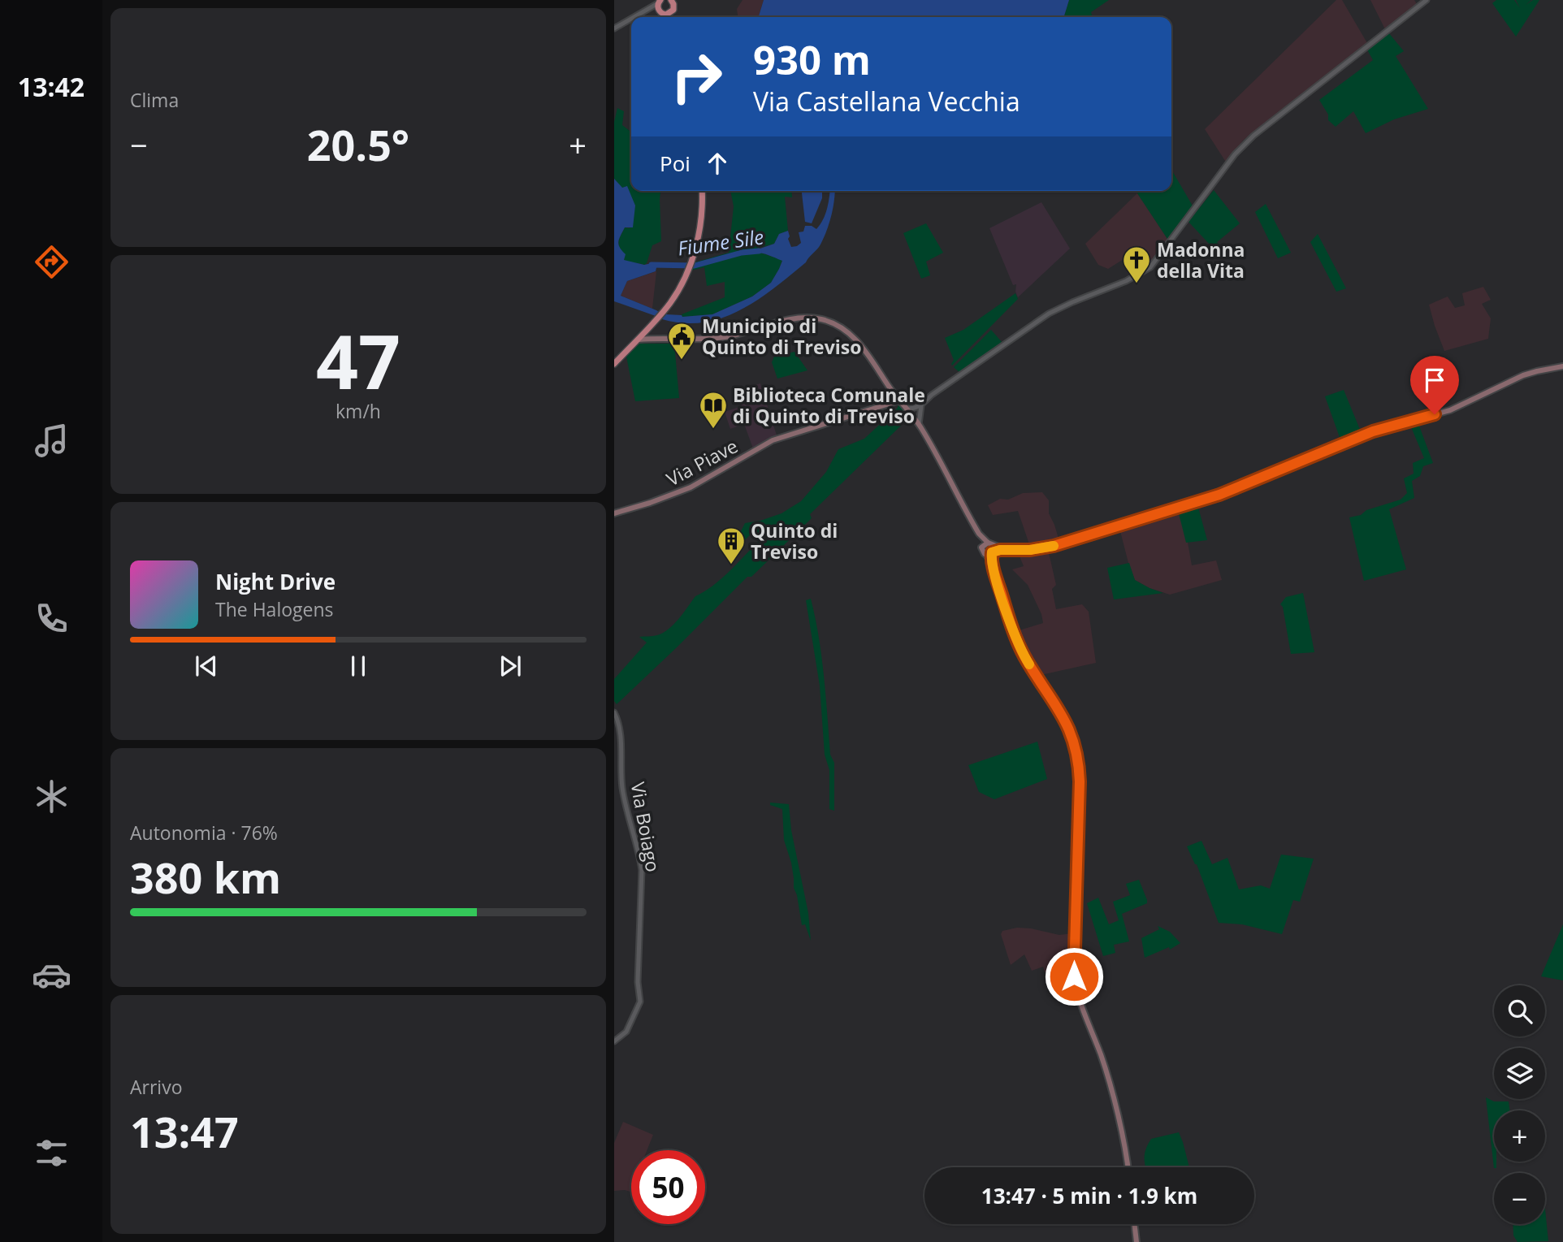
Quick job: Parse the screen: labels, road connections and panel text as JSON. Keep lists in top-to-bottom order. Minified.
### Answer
{"streets":{"main road":["Via Piave"],"street":["Via Boiago"]},"water":["Fiume Sile"],"places":{"church":["Madonna della Vita"],"public building":["Municipio di Quinto di Treviso"],"library":["Biblioteca Comunale di Quinto di Treviso"],"building":["Quinto di Treviso"]},"page":{"tabs":"13:42","tile":["Clima",["47","km/h"],["Autonomia · 76%","380 km"],["Arrivo","13:47"]],"turn":["930 m","Via Castellana Vecchia"],"heat":["−","20.5°","+"],"then":"Poi","song":["Night Drive","The Halogens"],"map_buttons":["+","−"],"limit":"50","trip":"13:47 · 5 min · 1.9 km"}}
